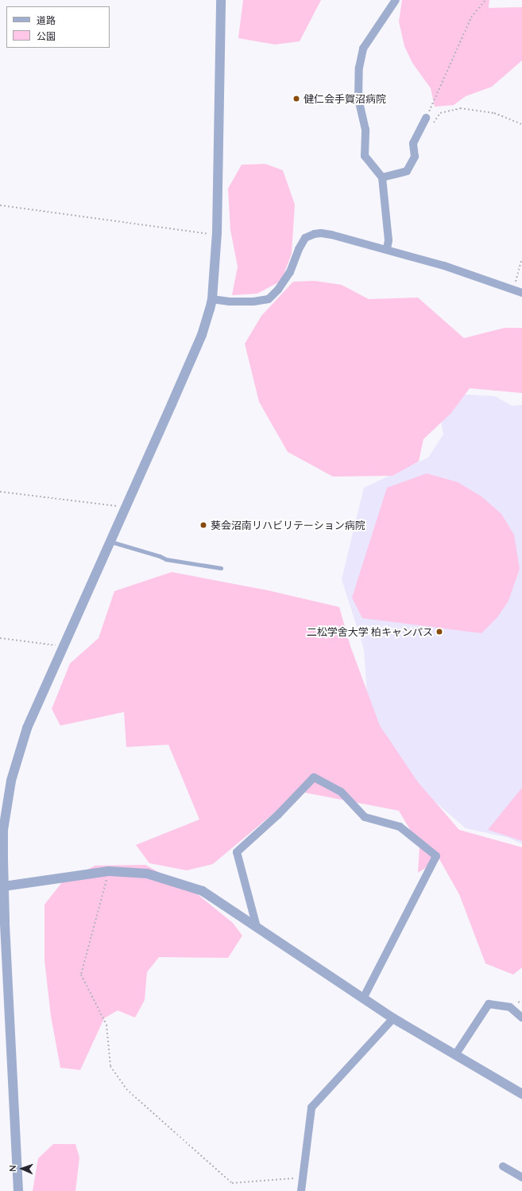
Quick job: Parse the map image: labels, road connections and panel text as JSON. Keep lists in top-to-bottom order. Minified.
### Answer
{"places":["健仁会手賀沼病院","葵会沼南リハビリテーション病院","二松学舍大学 柏キャンパス"],"legend":["道路","公園"],"north":"left"}
